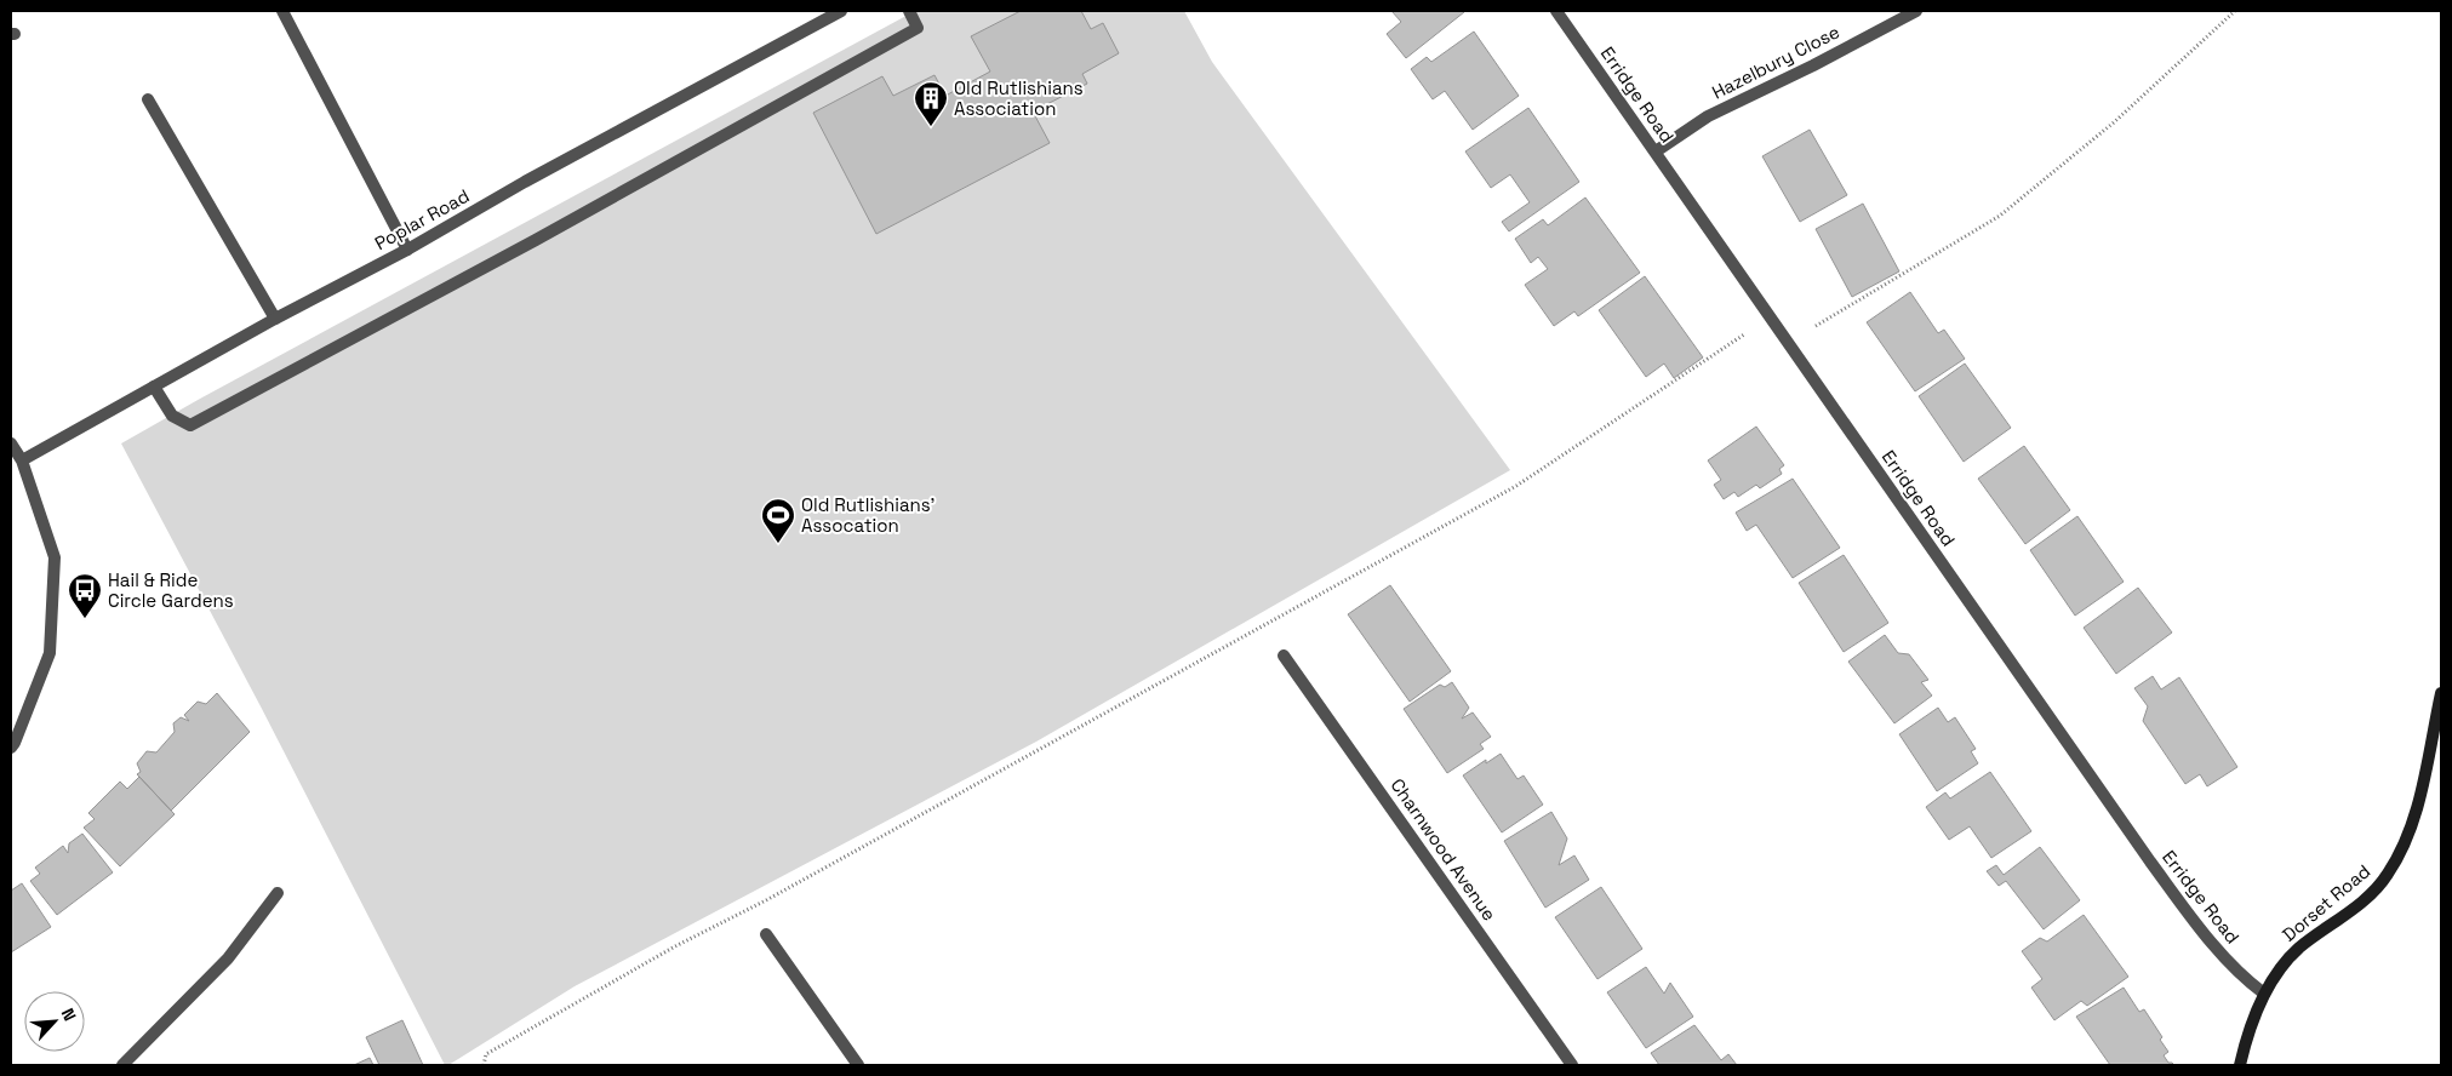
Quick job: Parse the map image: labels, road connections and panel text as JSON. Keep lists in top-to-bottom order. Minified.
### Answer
{"streets":{"main road":["Dorset Road"],"street":["Hazelbury Close","Erridge Road","Poplar Road","Charnwood Avenue"]},"crossings":[["Hazelbury Close","Erridge Road"],["Erridge Road","Dorset Road"]],"places":{"building":["Old Rutlishians Association"],"sports":["Old Rutlishians' Assocation"],"bus stop":["Hail & Ride Circle Gardens"]},"north":"top right"}
